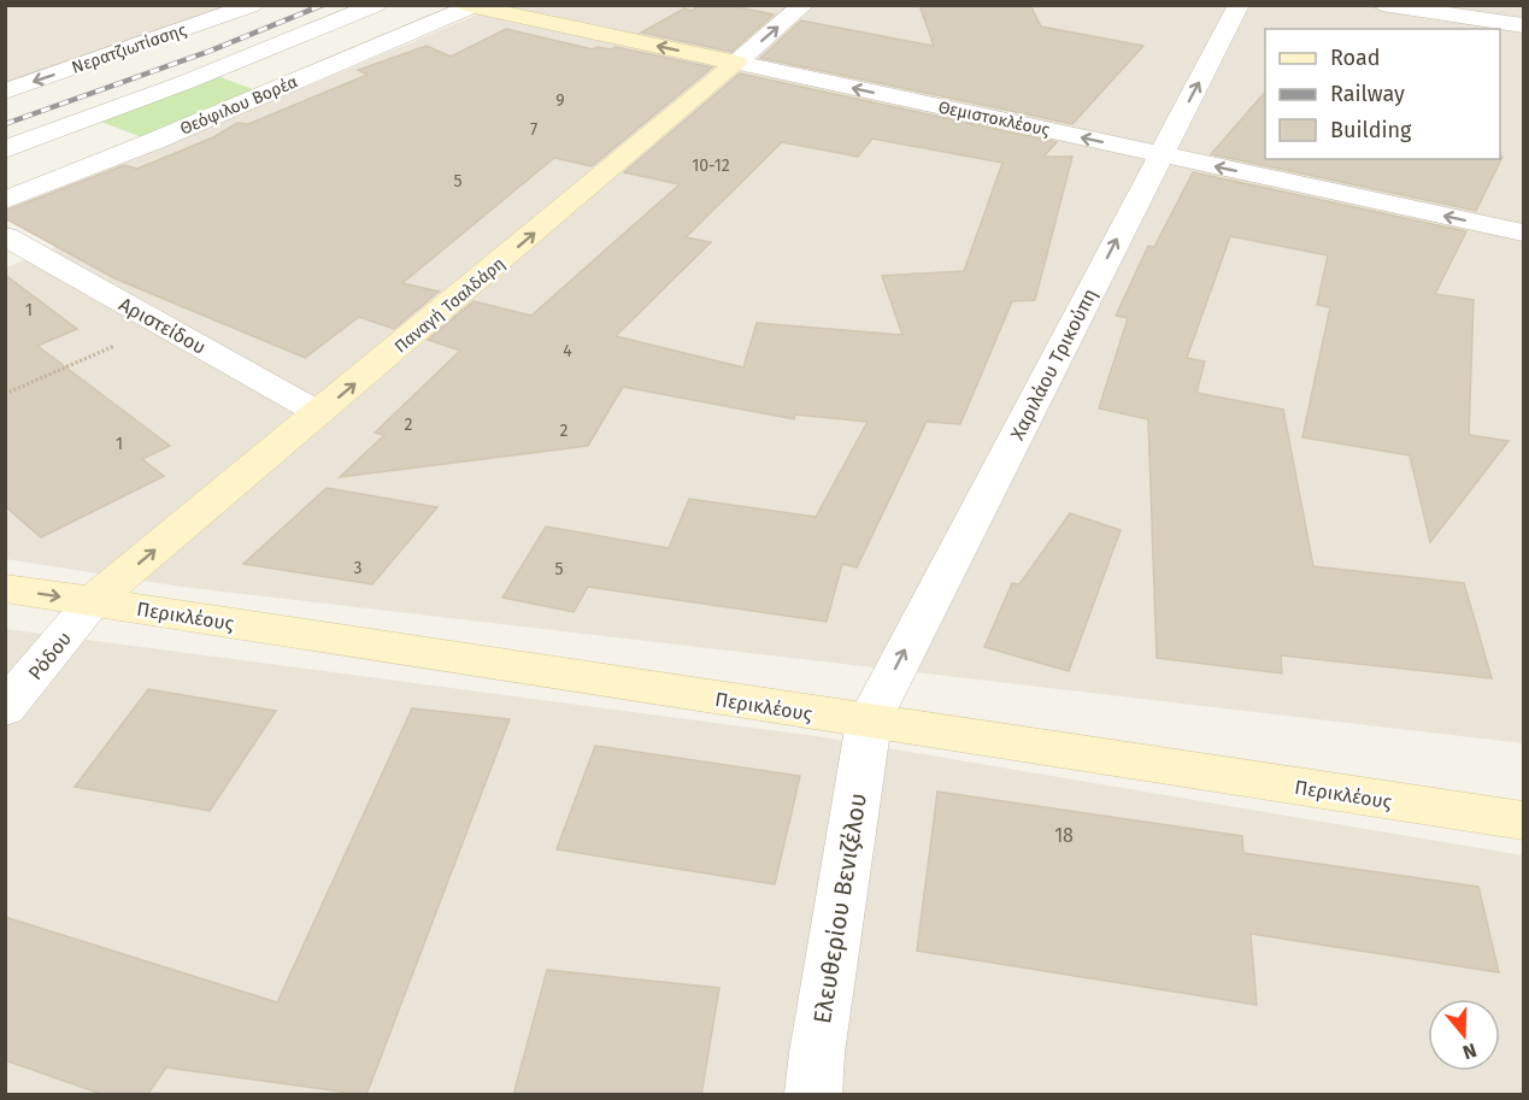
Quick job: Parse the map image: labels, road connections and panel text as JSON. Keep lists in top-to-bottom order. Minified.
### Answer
{"streets":{"main road":["Θεμιστοκλέους","Παναγή Τσαλδάρη","Περικλέους"],"street":["Νερατζιωτίσσης","Θεόφιλου Βορέα","Αριστείδου","Χαριλάου Τρικούπη","Ρόδου","Ελευθερίου Βενιζέλου"]},"crossings":[["Θεόφιλου Βορέα","Θεμιστοκλέους"],["Θεμιστοκλέους","Παναγή Τσαλδάρη"],["Θεμιστοκλέους","Χαριλάου Τρικούπη"],["Παναγή Τσαλδάρη","Αριστείδου"],["Παναγή Τσαλδάρη","Περικλέους"],["Παναγή Τσαλδάρη","Ρόδου"],["Χαριλάου Τρικούπη","Περικλέους"],["Χαριλάου Τρικούπη","Ελευθερίου Βενιζέλου"],["Περικλέους","Ρόδου"],["Περικλέους","Ελευθερίου Βενιζέλου"]],"one_way":["Θεμιστοκλέους","Χαριλάου Τρικούπη"],"house_numbers":["9","7","10-12","5","1","4","2","2","1","3","5","18"],"legend":["Road","Railway","Building"],"north":"bottom"}
